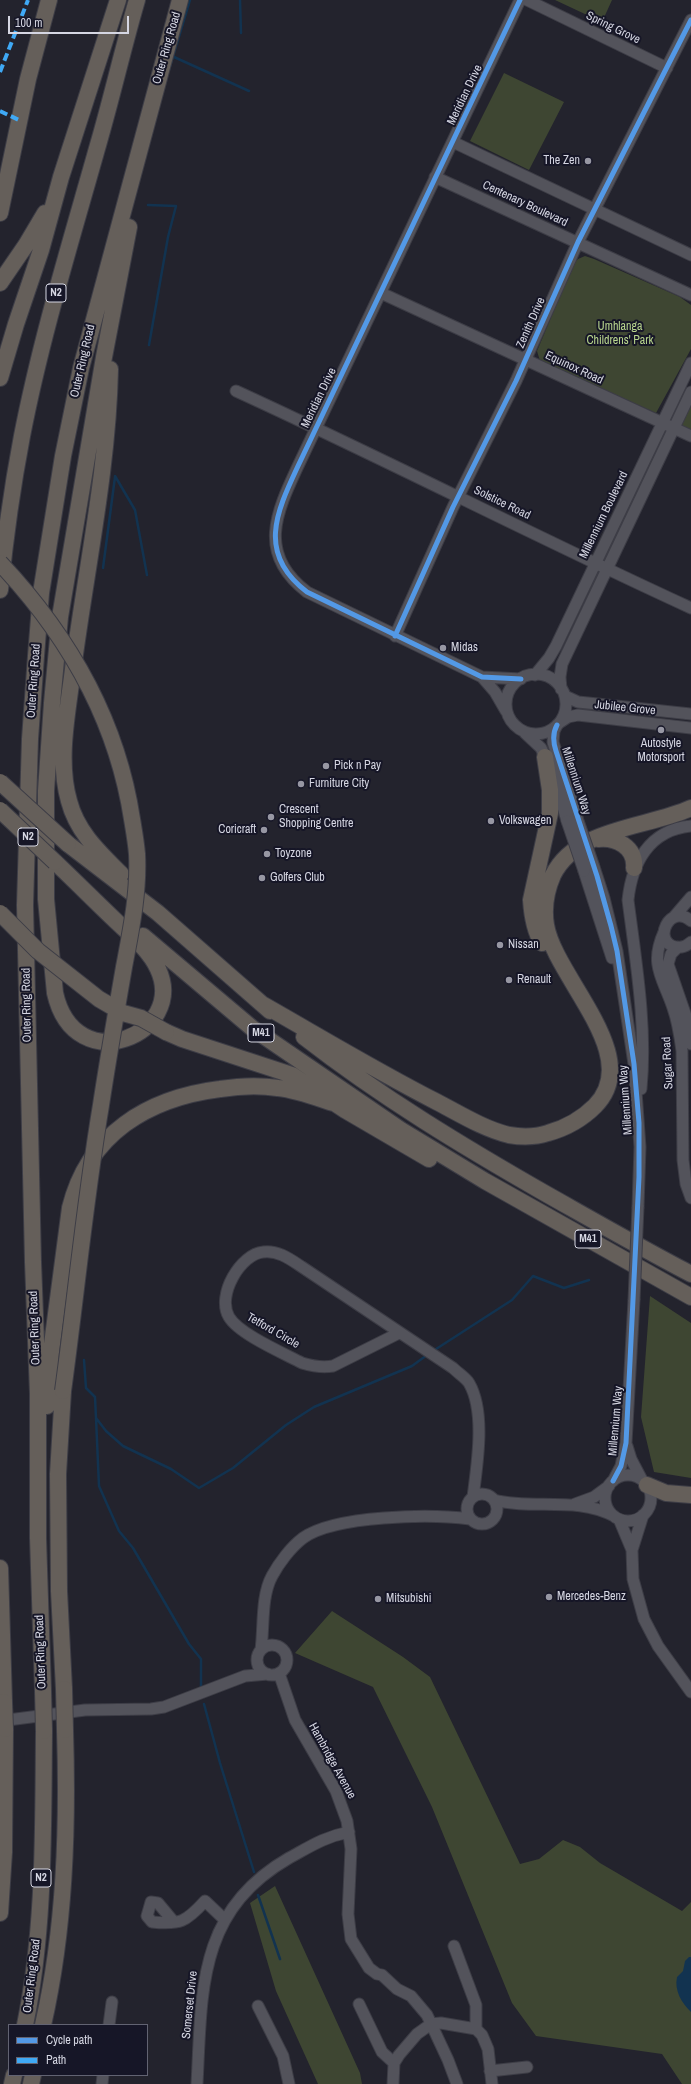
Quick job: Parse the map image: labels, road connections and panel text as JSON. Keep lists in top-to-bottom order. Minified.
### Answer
{"streets":{"highway":["Outer Ring Road","N2","M41"],"street":["Spring Grove","Meridian Drive","Centenary Boulevard","Zenith Drive","Equinox Road","Solstice Road","Millennium Boulevard","Jubilee Grove","Millennium Way","Sugar Road","Tetford Circle","Hambridge Avenue","Somerset Drive"]},"crossings":[["Spring Grove","Zenith Drive"],["Meridian Drive","Centenary Boulevard"],["Meridian Drive","Zenith Drive"],["Meridian Drive","Equinox Road"],["Meridian Drive","Solstice Road"],["Meridian Drive","Millennium Boulevard"],["Meridian Drive","Jubilee Grove"],["Meridian Drive","Millennium Way"],["Centenary Boulevard","Zenith Drive"],["Zenith Drive","Equinox Road"],["Zenith Drive","Solstice Road"],["Equinox Road","Millennium Boulevard"],["Solstice Road","Millennium Boulevard"],["Millennium Boulevard","Jubilee Grove"],["Millennium Boulevard","Millennium Way"],["Jubilee Grove","Millennium Way"],["Hambridge Avenue","Somerset Drive"]],"parks":["Umhlanga Childrens' Park"],"places":["The Zen","Midas","Autostyle Motorsport","Pick n Pay","Furniture City","Crescent Shopping Centre","Volkswagen","Coricraft","Toyzone","Golfers Club","Nissan","Renault","Mercedes-Benz","Mitsubishi"],"legend":["Cycle path","Path"],"scale_bar":"100 m"}
